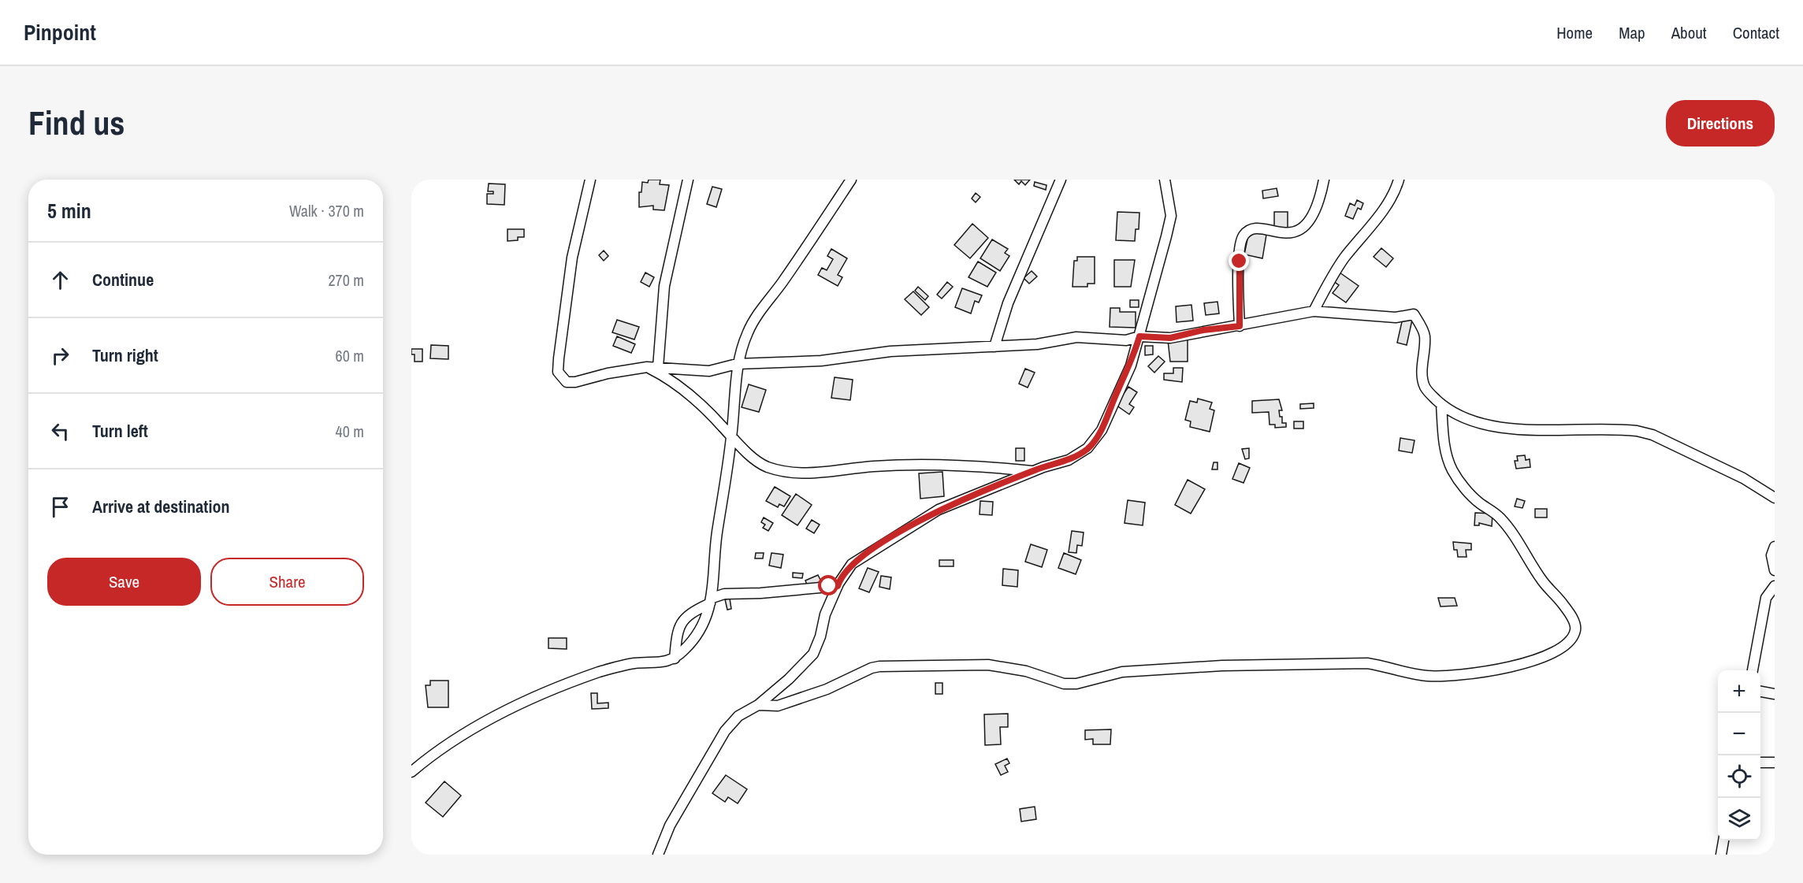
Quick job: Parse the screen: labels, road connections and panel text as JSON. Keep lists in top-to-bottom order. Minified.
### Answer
{"page":{"header":"Pinpoint","nav":["Home","Map","About","Contact"],"buttons":["Directions",["Save","Share"]],"title":"Find us","heading":["5 min","Walk · 370 m"],"list":[["Continue","270 m"],["Turn right","60 m"],["Turn left","40 m"],"Arrive at destination"],"map_buttons":["+","−"]}}
